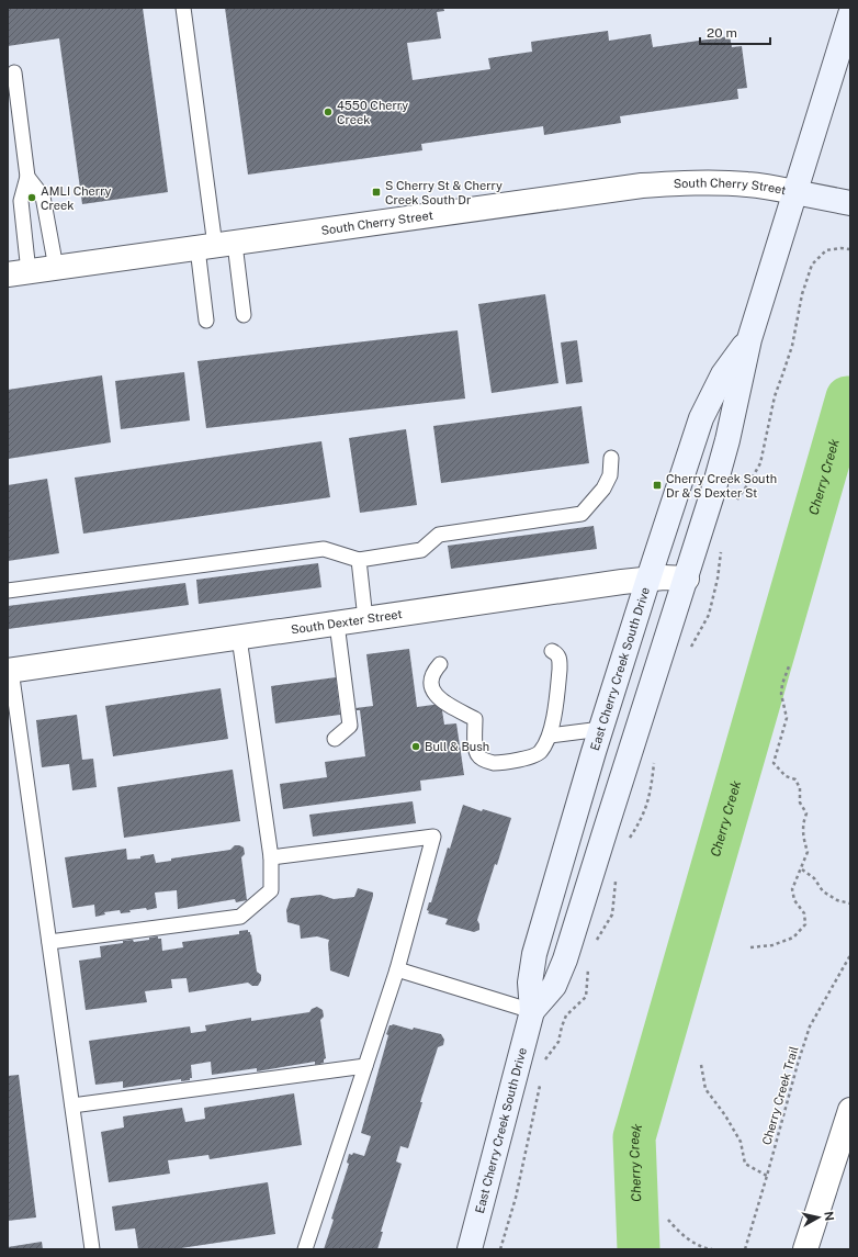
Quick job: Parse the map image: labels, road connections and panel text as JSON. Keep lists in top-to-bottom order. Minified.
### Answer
{"streets":{"main road":["South Cherry Street","East Cherry Creek South Drive"],"street":["South Dexter Street"],"path":["Cherry Creek Trail"]},"crossings":[["South Cherry Street","East Cherry Creek South Drive"],["South Dexter Street","East Cherry Creek South Drive"]],"water":["Cherry Creek"],"places":{"other":["4550 Cherry Creek","AMLI Cherry Creek","Bull & Bush"],"transit":["S Cherry St & Cherry Creek South Dr","Cherry Creek South Dr & S Dexter St"]},"scale_bar":"20 m","north":"right"}
